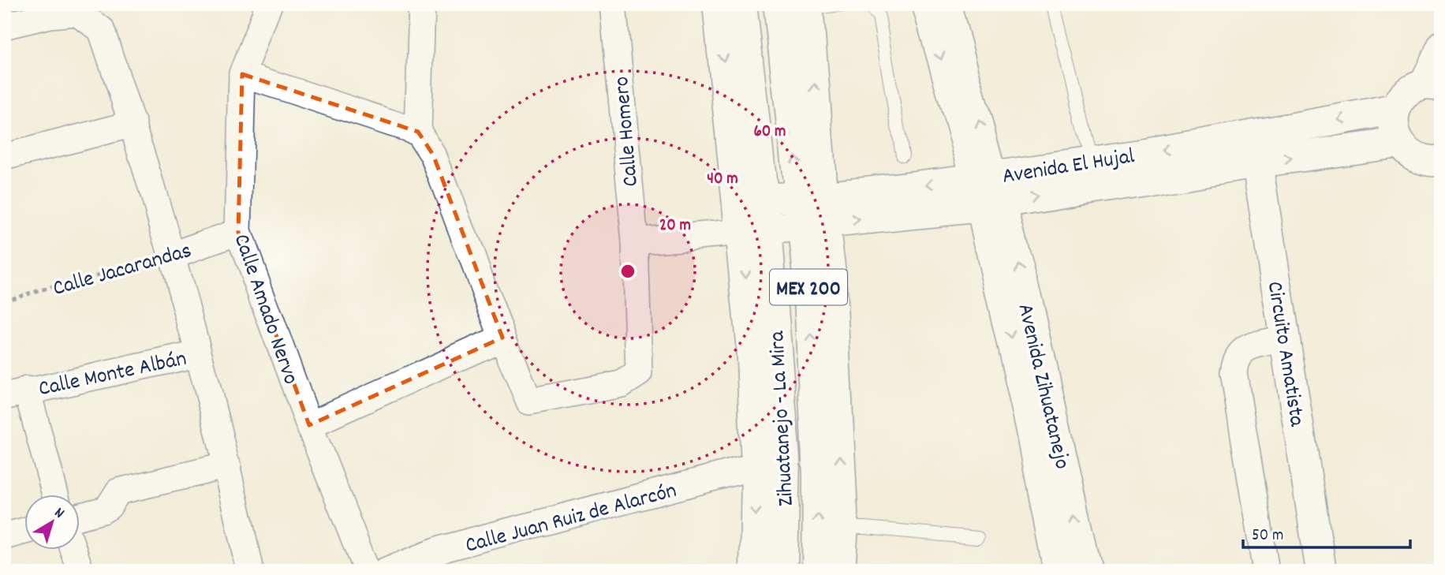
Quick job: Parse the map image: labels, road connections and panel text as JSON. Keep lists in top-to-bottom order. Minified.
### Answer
{"streets":{"main road":["Avenida El Hujal","MEX 200","Circuito Amatista","Avenida Zihuatanejo","Zihuatanejo - La Mira"],"street":["Calle Homero","Calle Jacarandas","Calle Amado Nervo","Calle Monte Albán","Calle Juan Ruiz de Alarcón"]},"crossings":[["Avenida El Hujal","Circuito Amatista"],["Avenida El Hujal","Avenida Zihuatanejo"],["Avenida El Hujal","Zihuatanejo - La Mira"],["Calle Jacarandas","Calle Amado Nervo"]],"scale_bar":"50 m","north":"top right","rings":["60 m","40 m","20 m"]}
